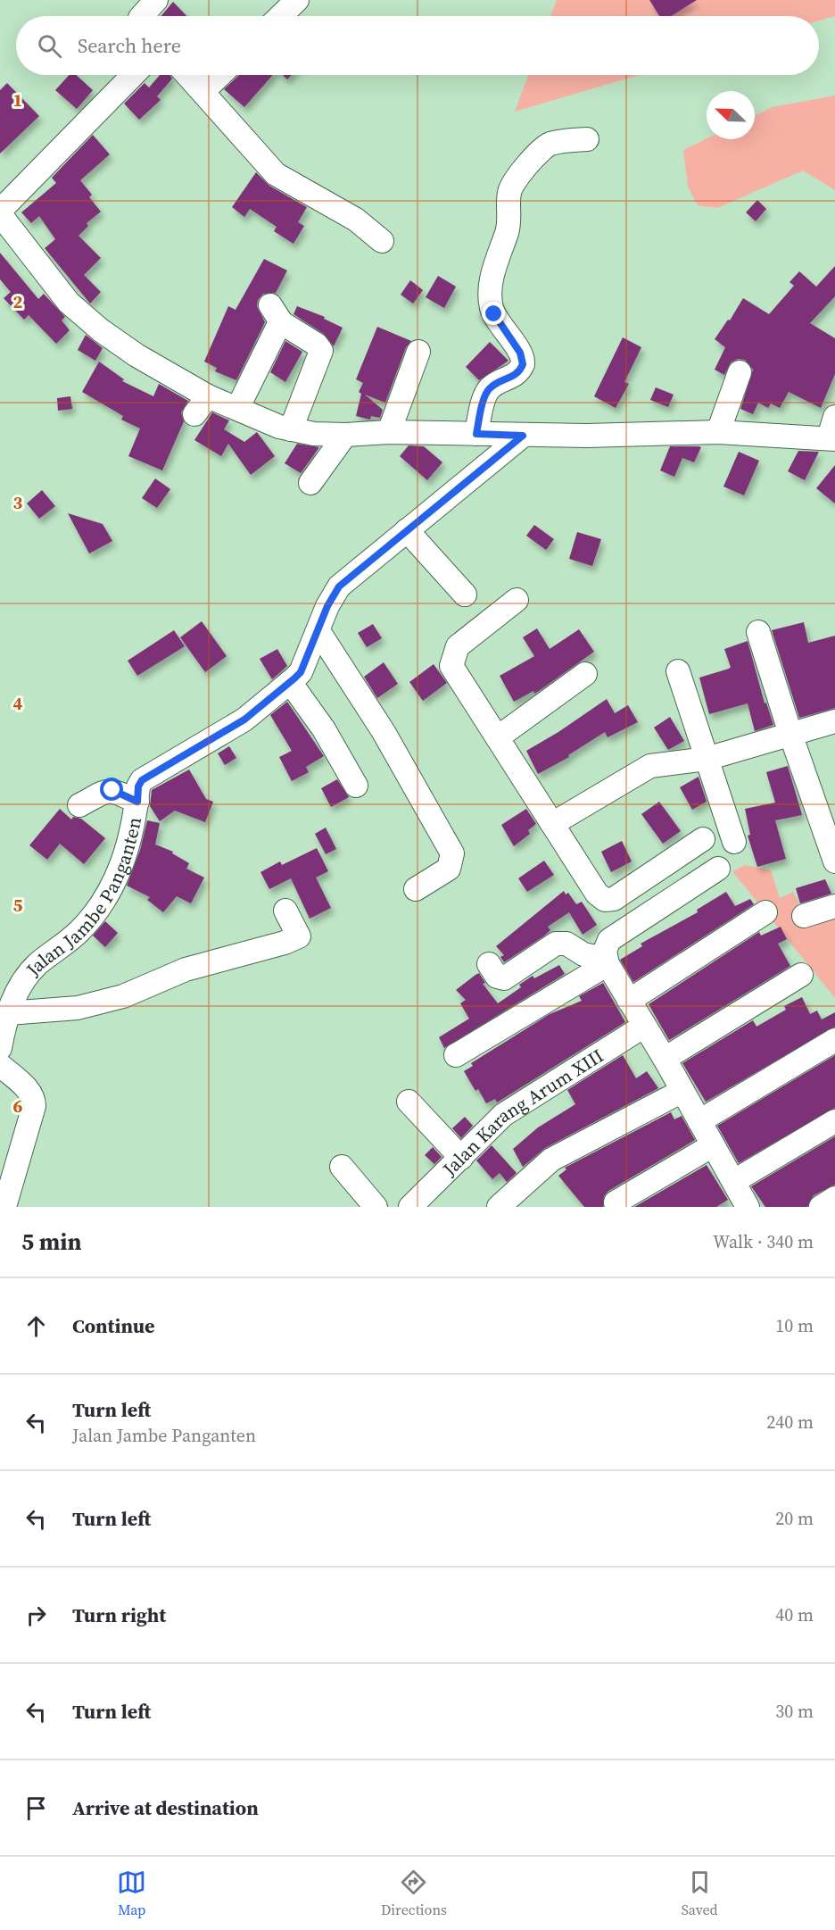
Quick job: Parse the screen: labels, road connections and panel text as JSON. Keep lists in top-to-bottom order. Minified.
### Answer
{"streets":{"street":["Jalan Jambe Panganten","Jalan Karang Arum XIII"]},"north":"top left","page":{"search":"Search here","heading":["5 min","Walk · 340 m"],"list":[["Continue","10 m"],["Turn left","Jalan Jambe Panganten","240 m"],["Turn left","20 m"],["Turn right","40 m"],["Turn left","30 m"],"Arrive at destination"],"nav":["Map","Directions","Saved"]},"grid":{"rows":["1","2","3","4","5","6"]}}
